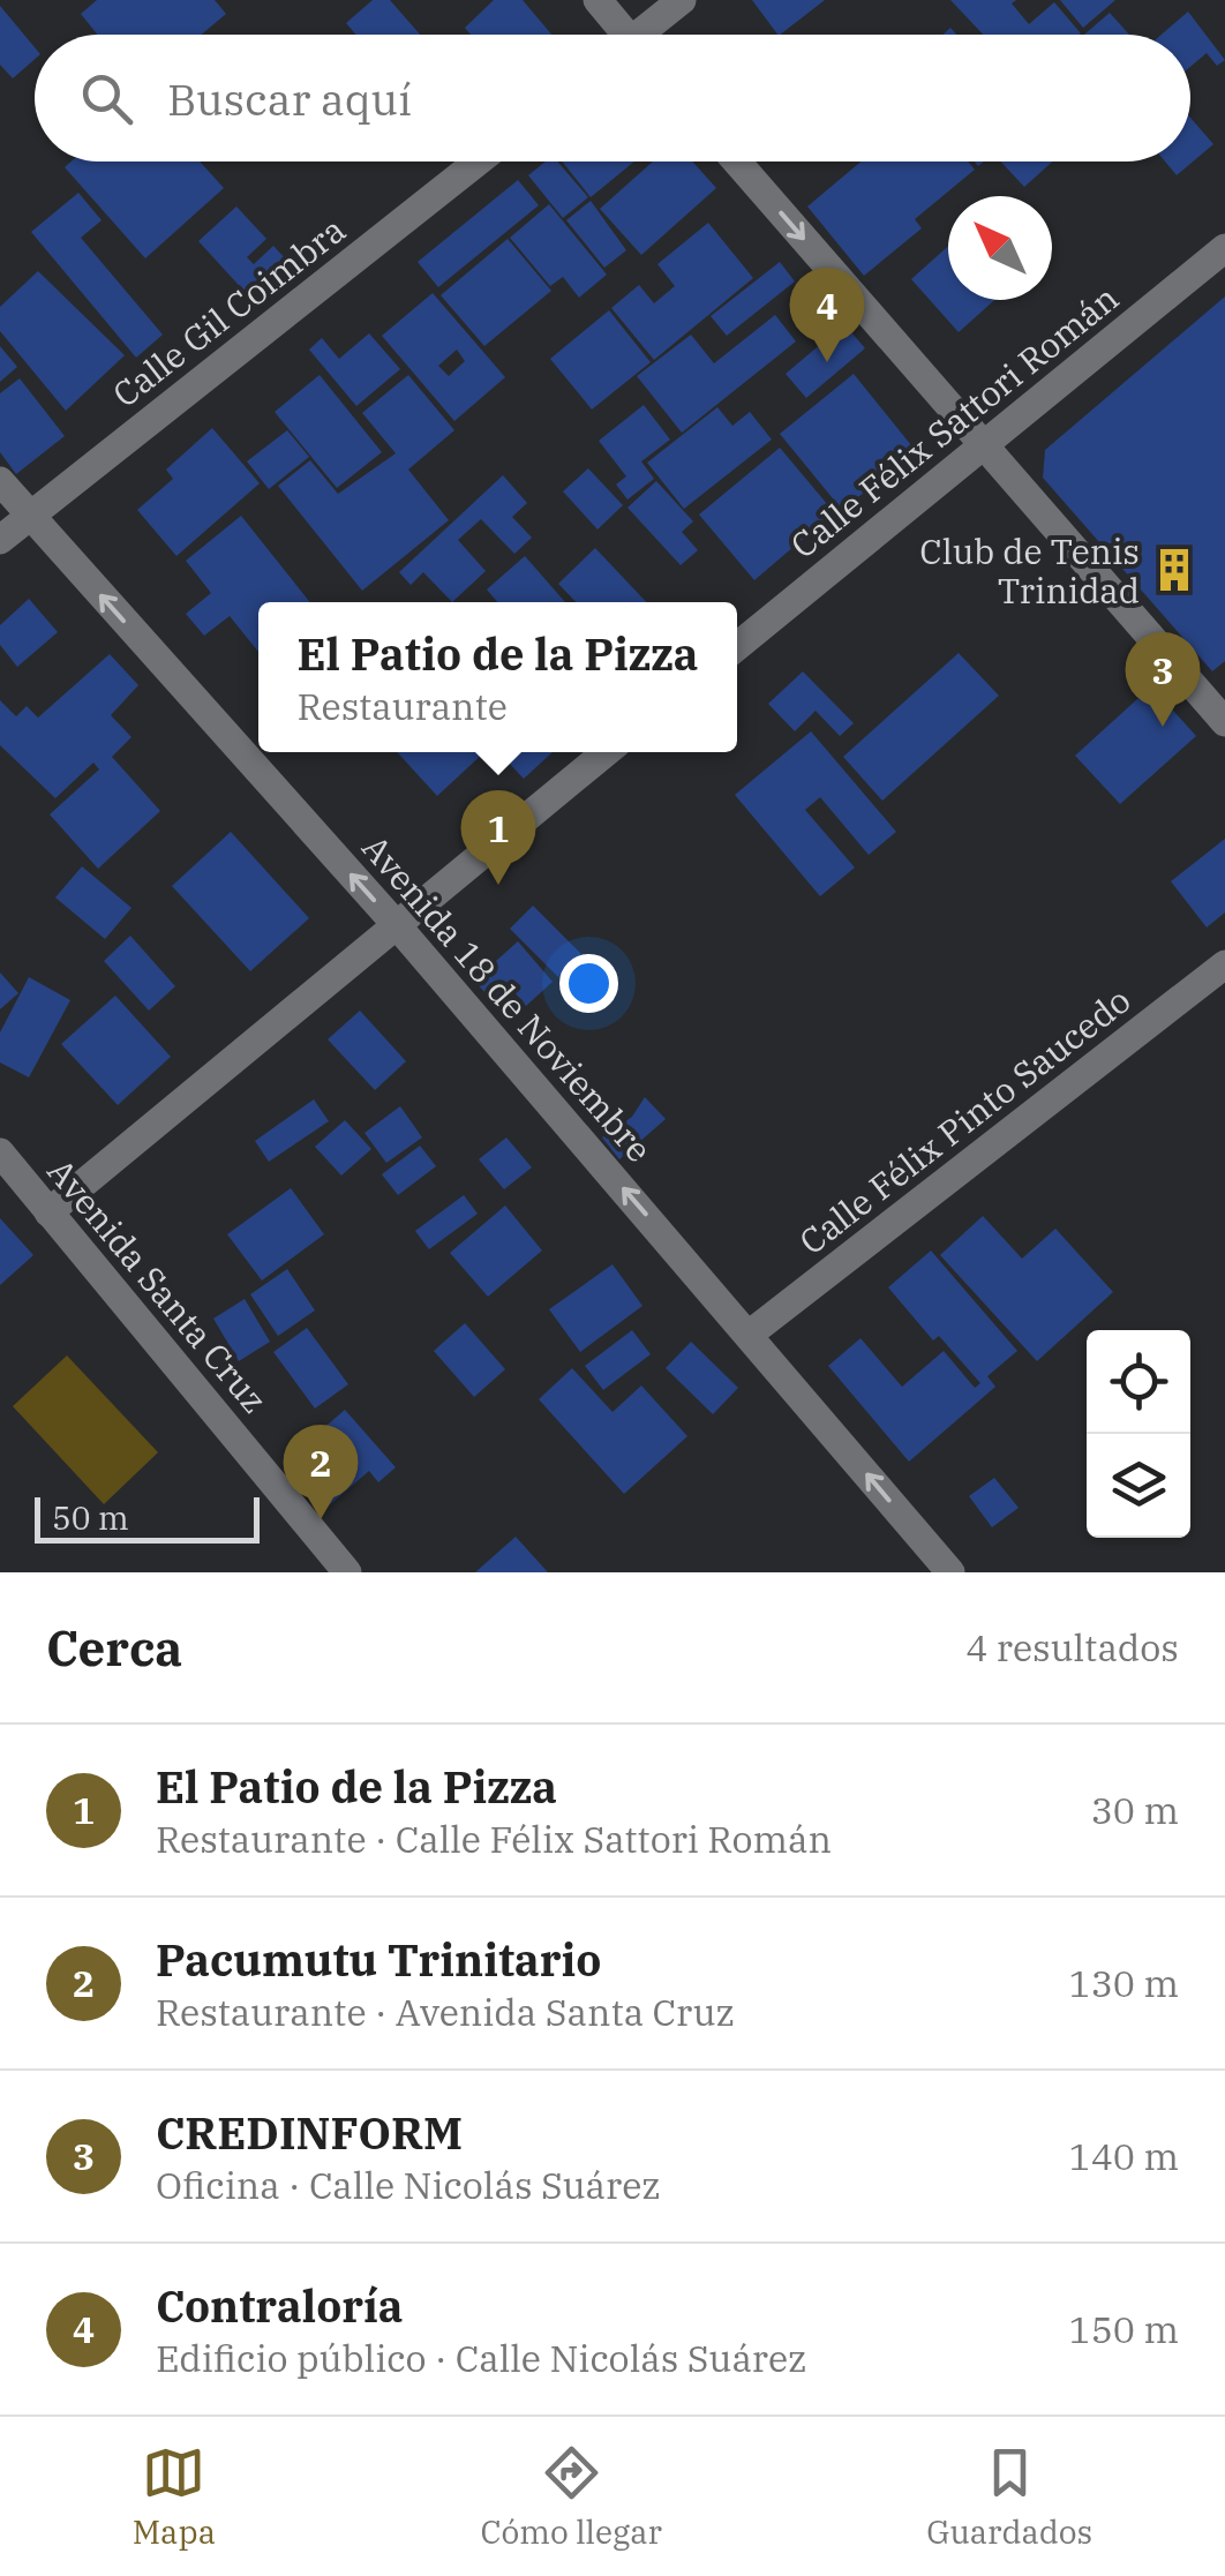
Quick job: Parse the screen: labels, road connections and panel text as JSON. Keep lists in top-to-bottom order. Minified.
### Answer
{"streets":{"street":["Calle Gil Coimbra","Calle Félix Sattori Román","Avenida 18 de Noviembre","Calle Félix Pinto Saucedo","Avenida Santa Cruz"]},"crossings":[["Calle Gil Coimbra","Avenida 18 de Noviembre"],["Avenida 18 de Noviembre","Calle Félix Pinto Saucedo"]],"one_way":["Avenida 18 de Noviembre"],"places":{"building":["Club de Tenis Trinidad"]},"scale_bar":"50 m","north":"top left","page":{"search":"Buscar aquí","pins":["4","3","1","2"],"popup":["El Patio de la Pizza","Restaurante"],"scale":"50 m","heading":["Cerca","4 resultados"],"list":[{"mark":"1","name":"El Patio de la Pizza","note":"Restaurante · Calle Félix Sattori Román","value":"30 m"},{"mark":"2","name":"Pacumutu Trinitario","note":"Restaurante · Avenida Santa Cruz","value":"130 m"},{"mark":"3","name":"CREDINFORM","note":"Oficina · Calle Nicolás Suárez","value":"140 m"},{"mark":"4","name":"Contraloría","note":"Edificio público · Calle Nicolás Suárez","value":"150 m"}],"nav":["Mapa","Cómo llegar","Guardados"]}}
